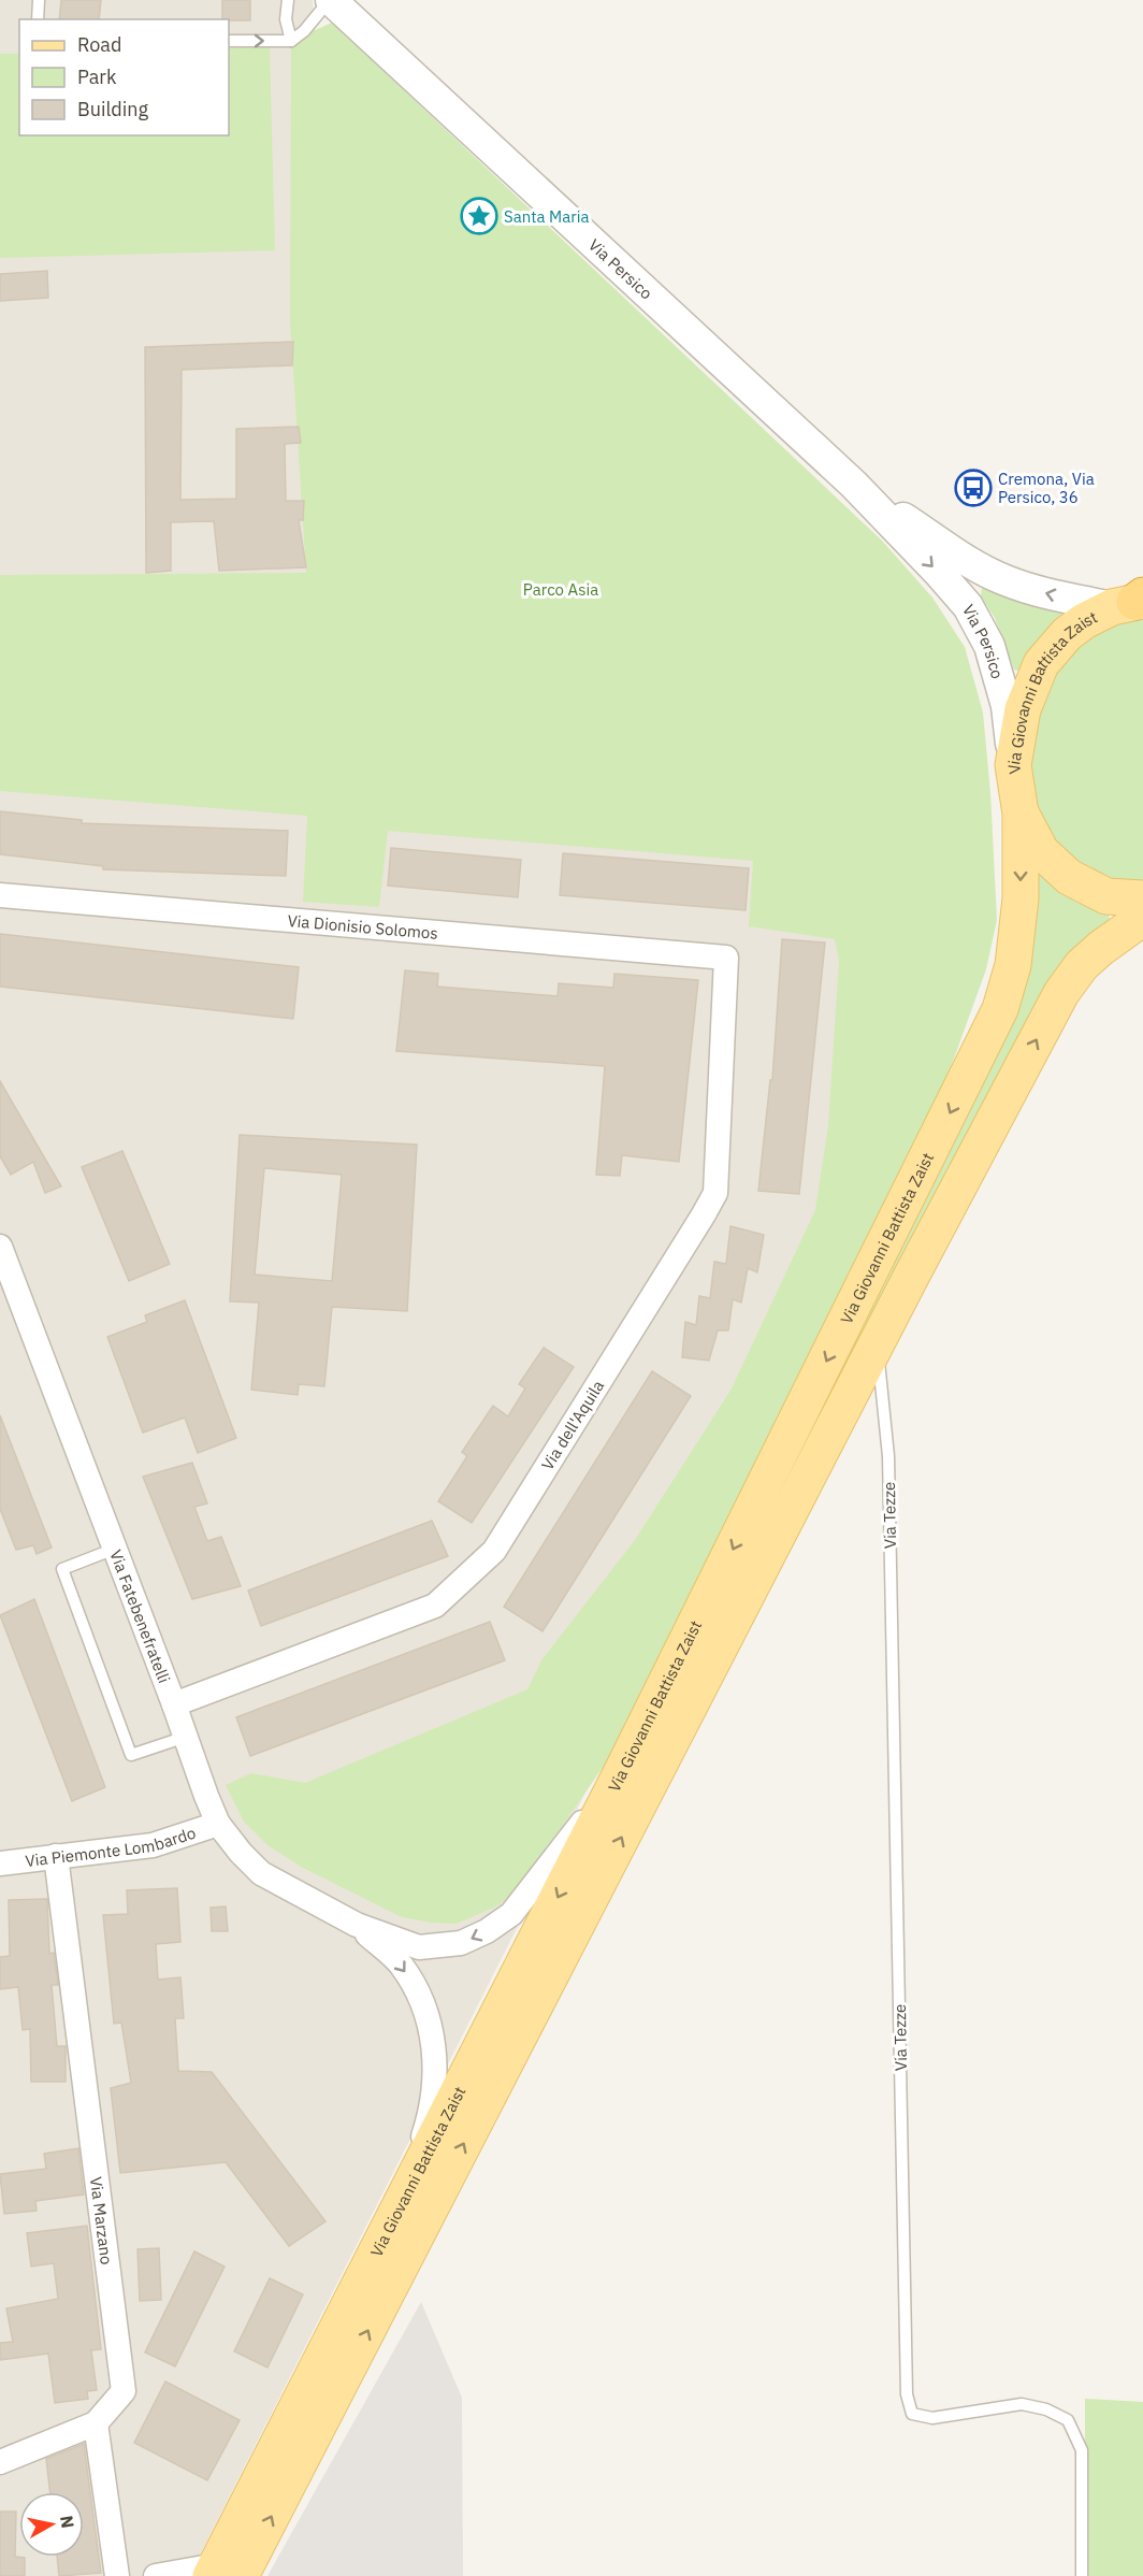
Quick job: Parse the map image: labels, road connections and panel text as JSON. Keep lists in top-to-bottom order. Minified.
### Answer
{"streets":{"main road":["Via Giovanni Battista Zaist"],"street":["Via Persico","Via Dionisio Solomos","Via dell'Aquila","Via Fatebenefratelli","Via Piemonte Lombardo","Via Marzano"],"lane":["Via Tezze"]},"crossings":[["Via Persico","Via Giovanni Battista Zaist"],["Via Giovanni Battista Zaist","Via Tezze"],["Via Giovanni Battista Zaist","Via Fatebenefratelli"],["Via Dionisio Solomos","Via dell'Aquila"],["Via dell'Aquila","Via Fatebenefratelli"],["Via Fatebenefratelli","Via Piemonte Lombardo"],["Via Piemonte Lombardo","Via Marzano"]],"parks":["Parco Asia"],"places":{"place":["Santa Maria"],"bus stop":["Cremona, Via Persico, 36"]},"legend":["Road","Park","Building"],"north":"right"}
